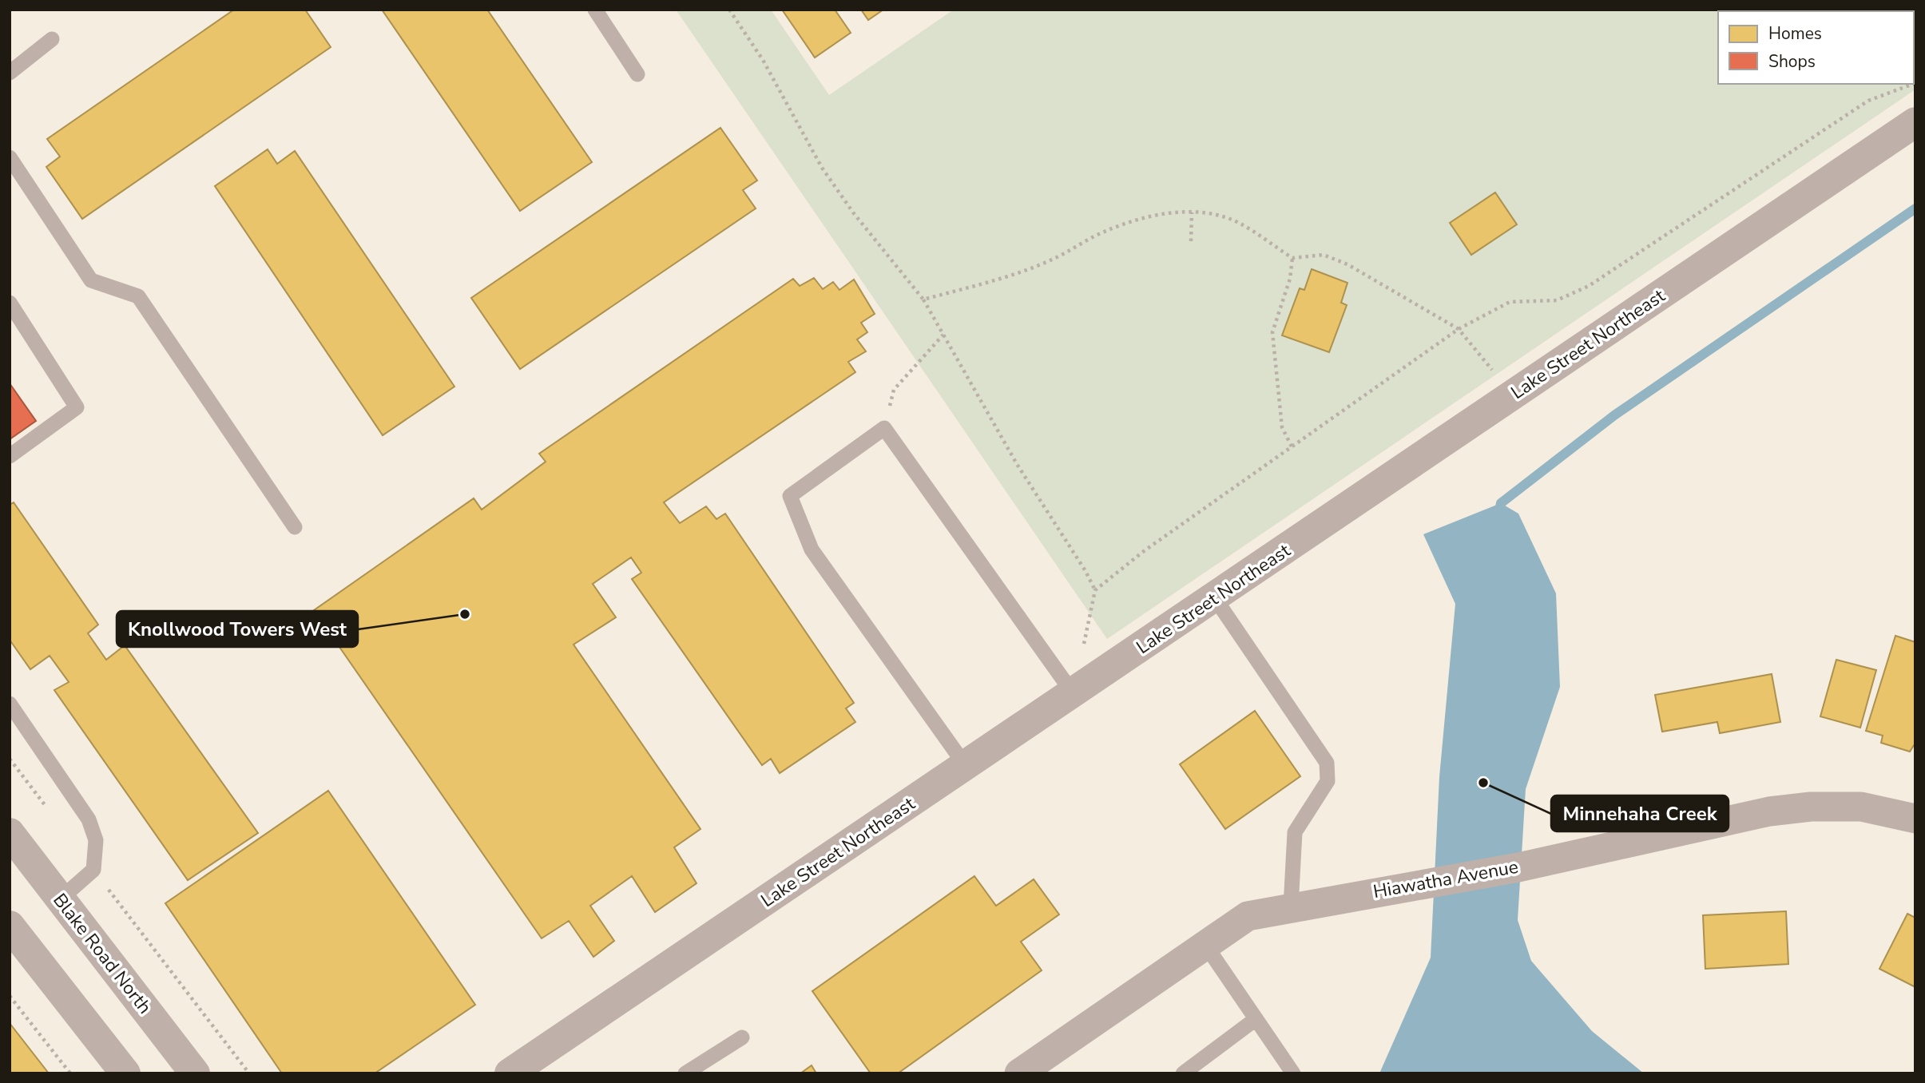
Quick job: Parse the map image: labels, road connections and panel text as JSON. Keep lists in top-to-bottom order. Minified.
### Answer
{"streets":{"street":["Lake Street Northeast","Hiawatha Avenue","Blake Road North"]},"places":["Knollwood Towers West","Minnehaha Creek"],"legend":["Homes","Shops"]}
